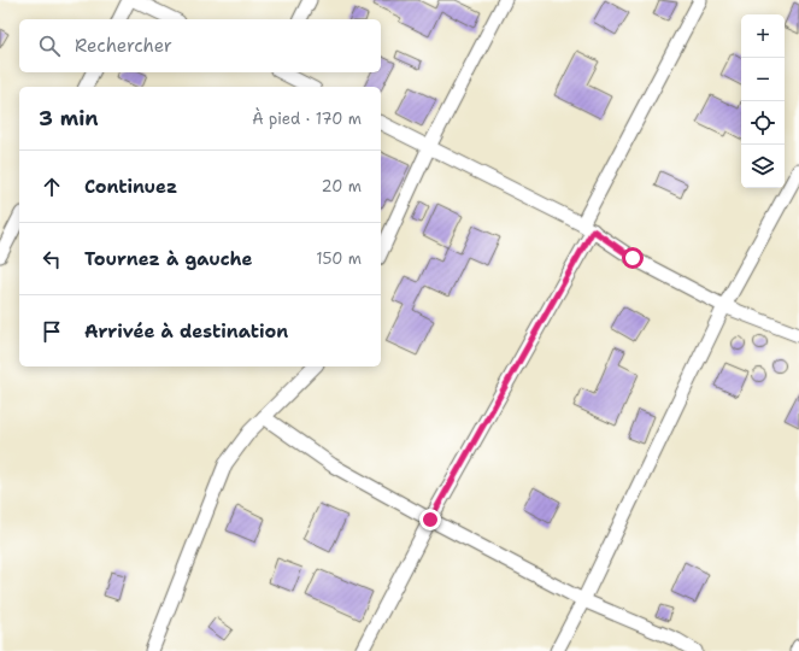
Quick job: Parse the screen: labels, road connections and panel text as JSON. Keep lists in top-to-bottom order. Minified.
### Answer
{"page":{"map_buttons":["+","−"],"search":"Rechercher","heading":["3 min","À pied · 170 m"],"list":[["Continuez","20 m"],["Tournez à gauche","150 m"],"Arrivée à destination"]}}
